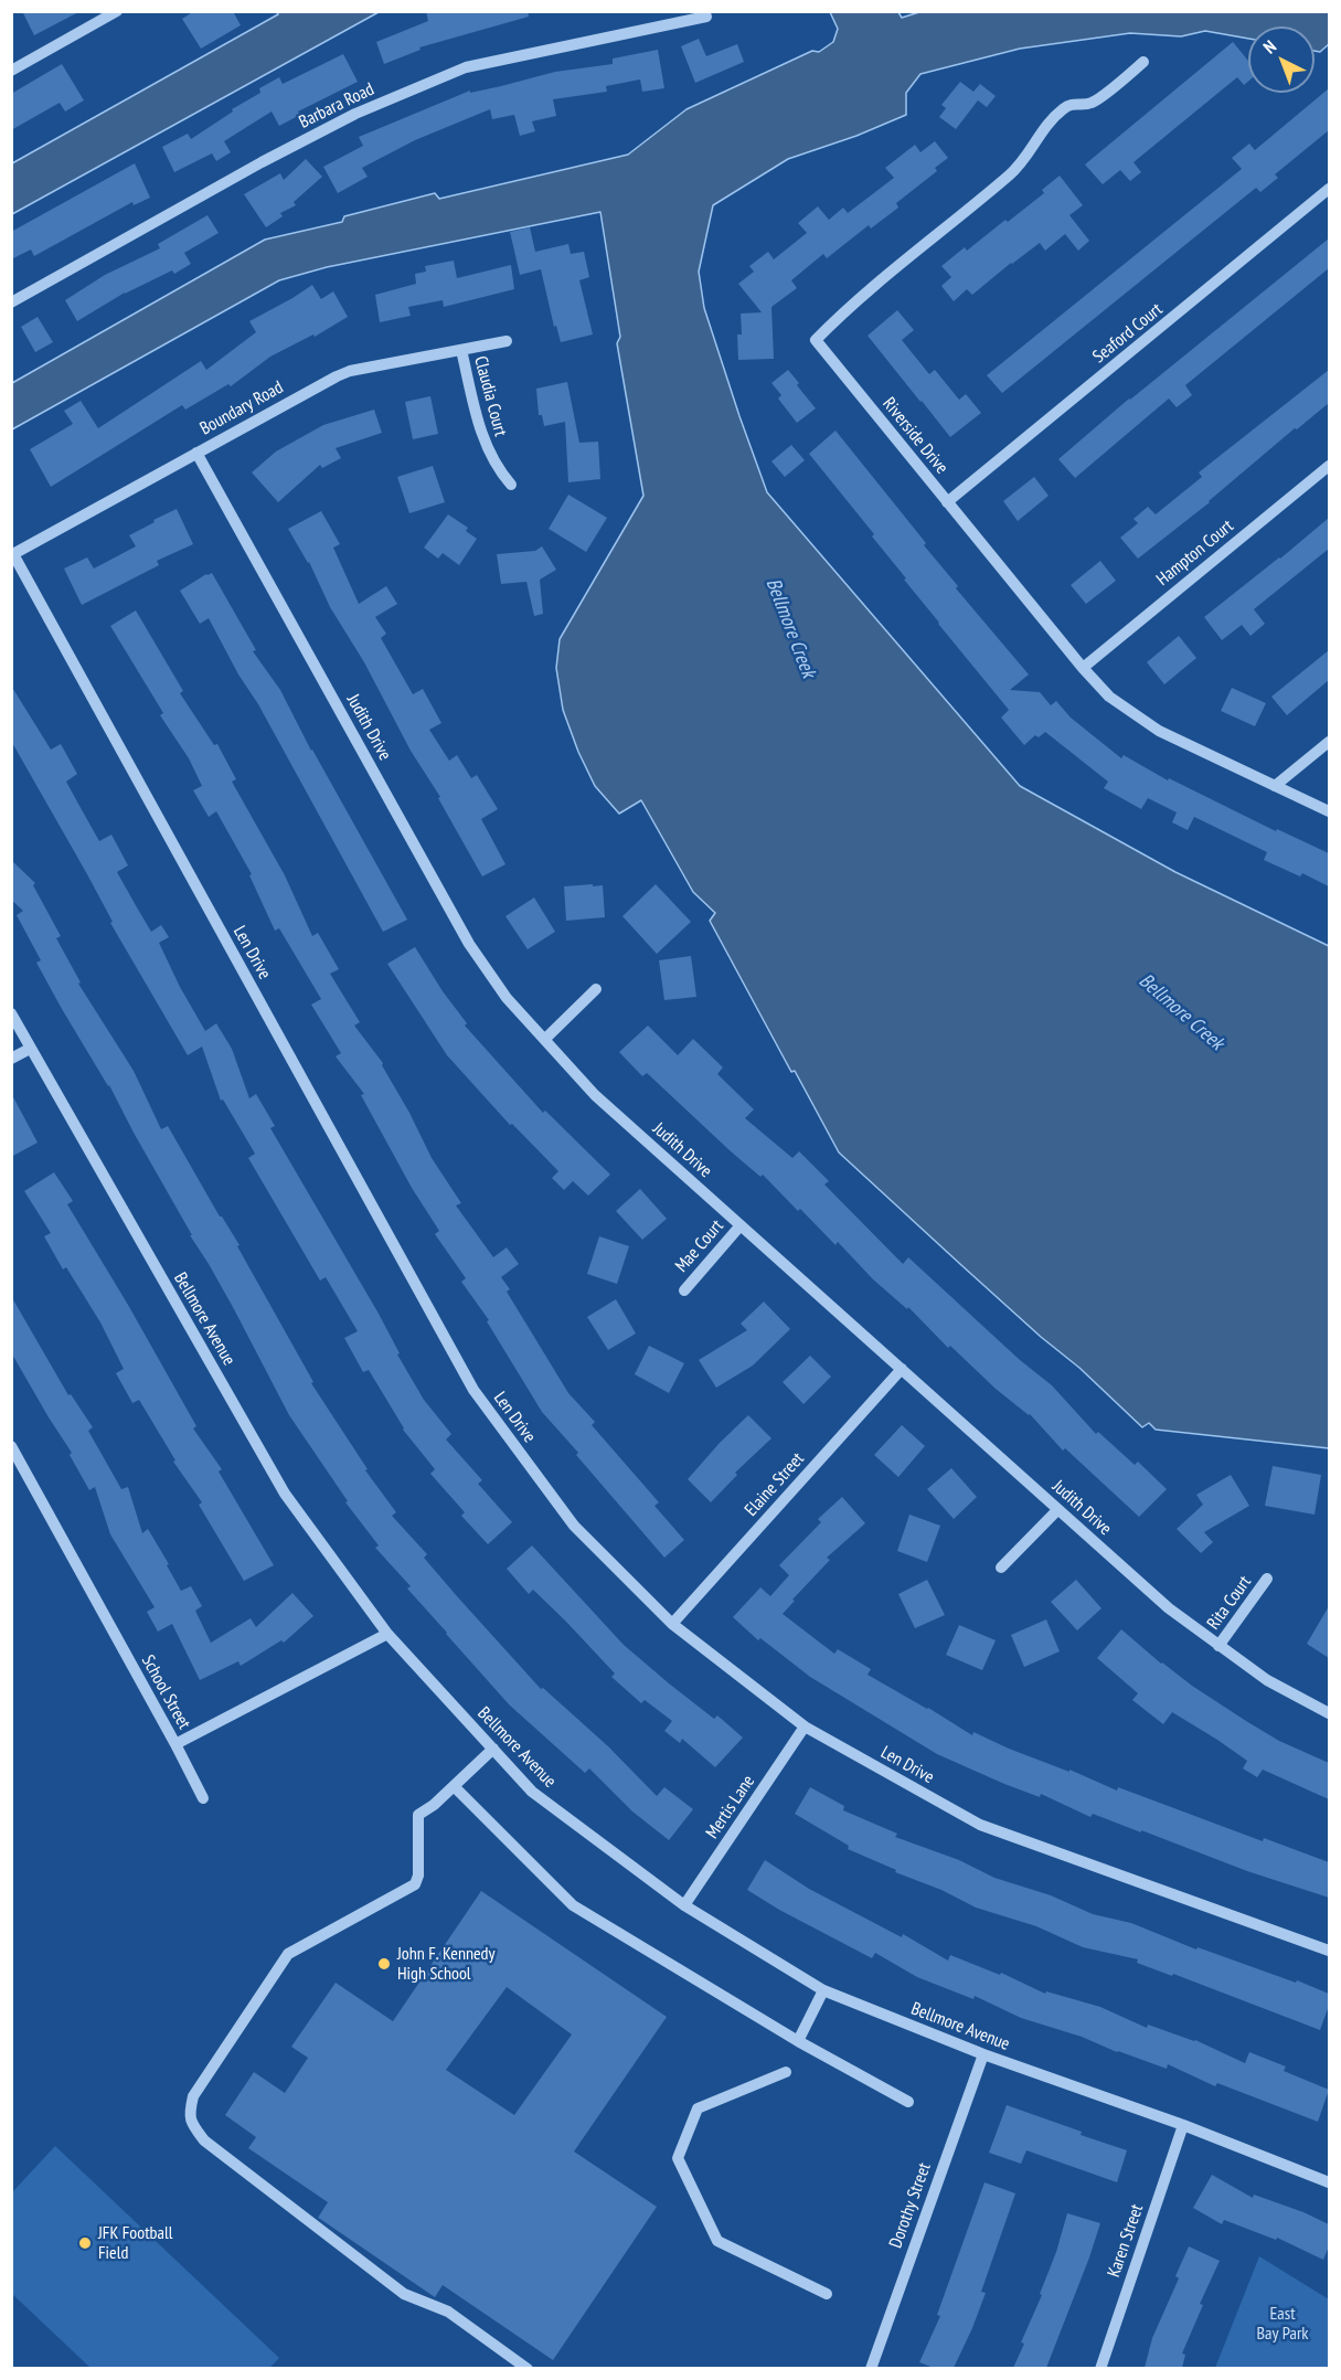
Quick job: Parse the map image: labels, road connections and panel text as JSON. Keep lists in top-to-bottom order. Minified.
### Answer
{"streets":{"street":["Barbara Road","Seaford Court","Claudia Court","Boundary Road","Riverside Drive","Hampton Court","Judith Drive","Len Drive","Mae Court","Bellmore Avenue","Elaine Street","Rita Court","School Street","Mertis Lane","Dorothy Street","Karen Street"]},"crossings":[["Seaford Court","Riverside Drive"],["Claudia Court","Boundary Road"],["Boundary Road","Judith Drive"],["Boundary Road","Len Drive"],["Riverside Drive","Hampton Court"],["Judith Drive","Mae Court"],["Judith Drive","Elaine Street"],["Judith Drive","Rita Court"],["Len Drive","Elaine Street"],["Len Drive","Mertis Lane"],["Bellmore Avenue","School Street"],["Bellmore Avenue","Mertis Lane"],["Bellmore Avenue","Dorothy Street"],["Bellmore Avenue","Karen Street"]],"water":["Bellmore Creek"],"parks":["East Bay Park"],"places":["John F. Kennedy High School","JFK Football Field"],"north":"top left"}
